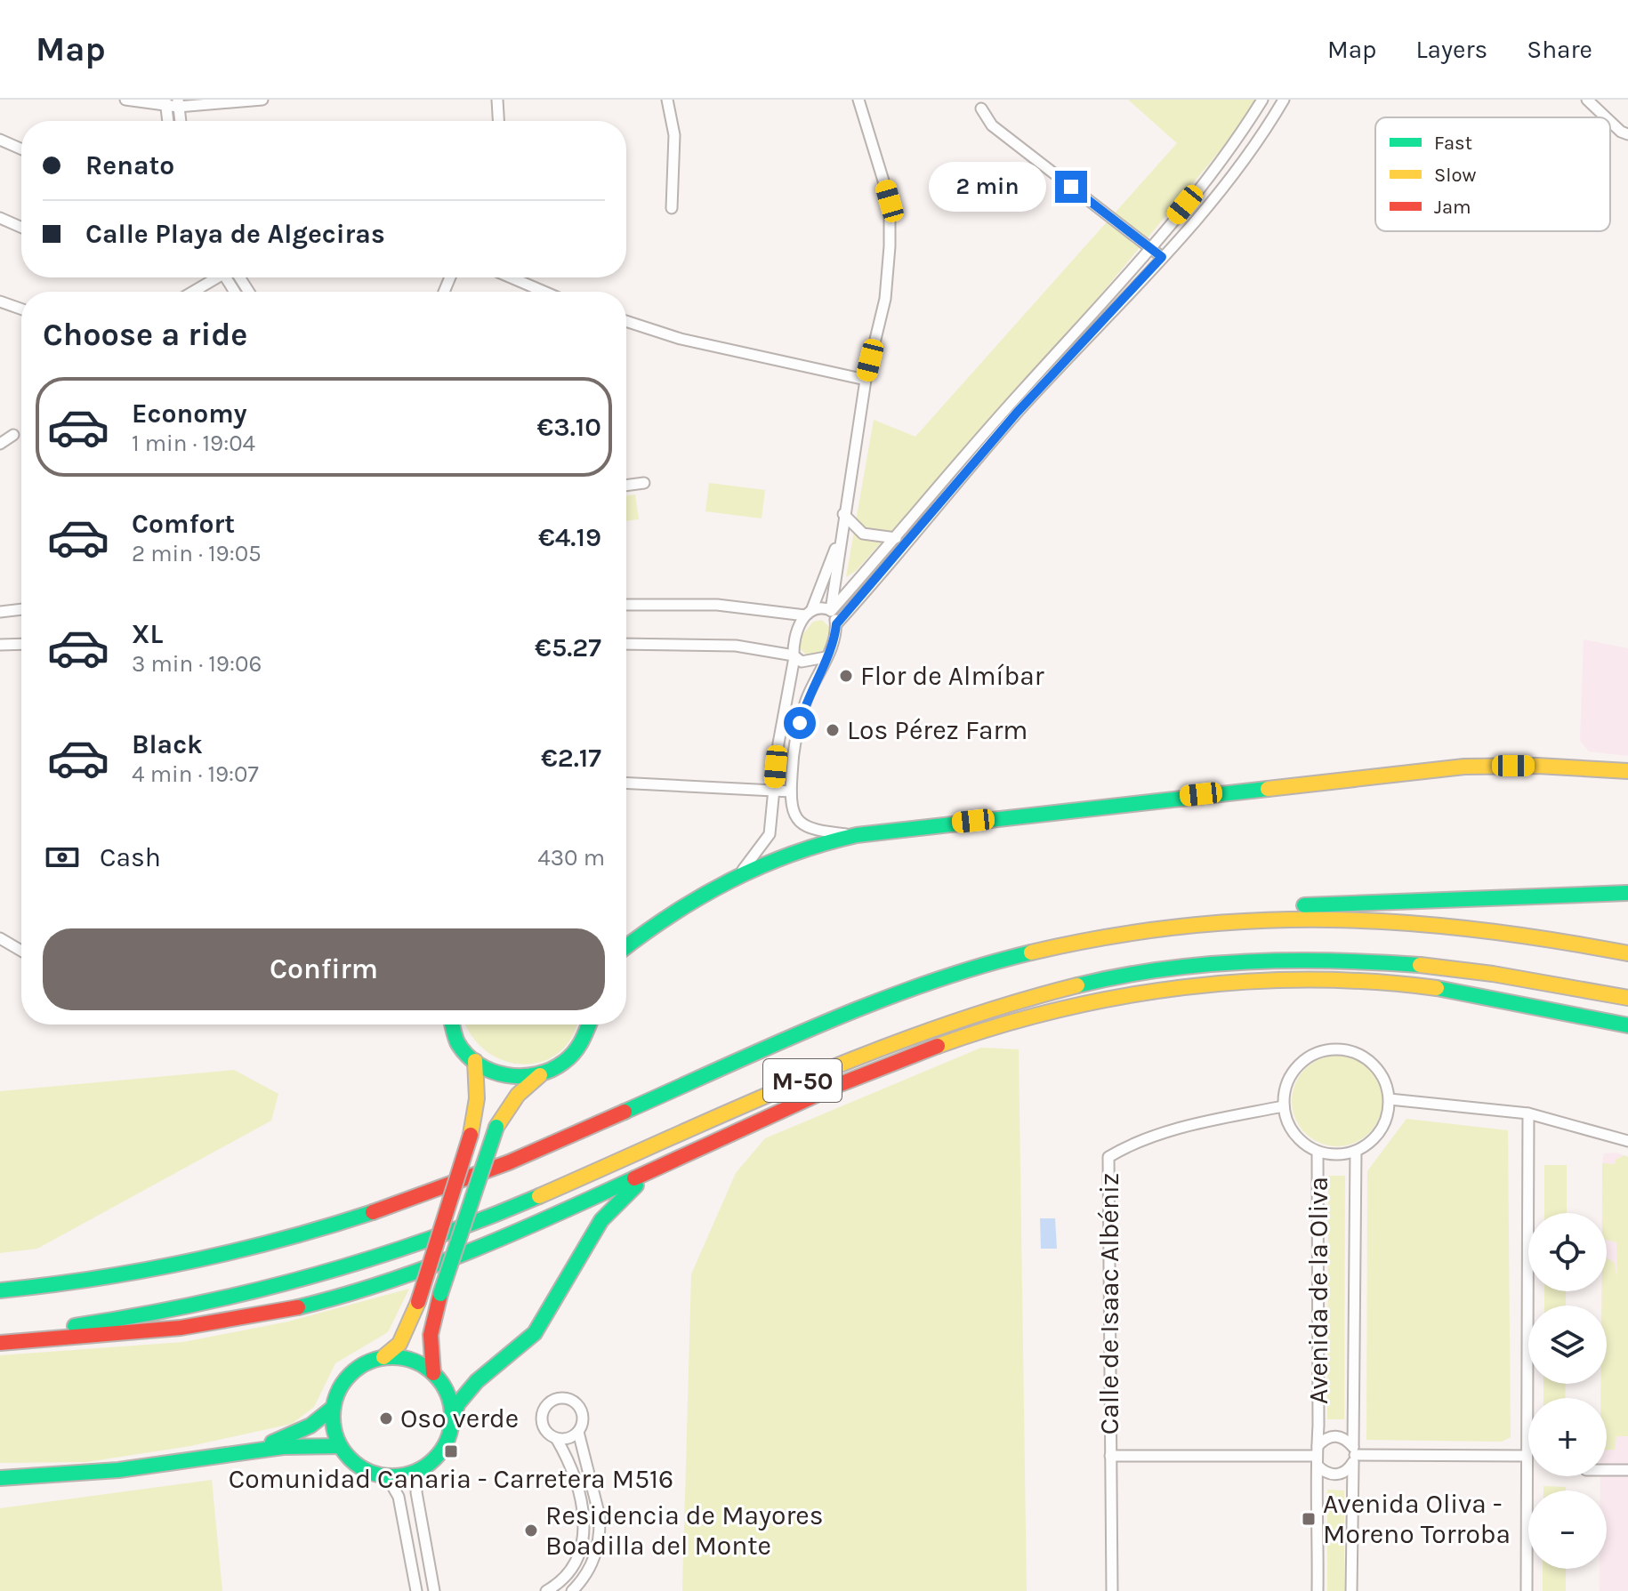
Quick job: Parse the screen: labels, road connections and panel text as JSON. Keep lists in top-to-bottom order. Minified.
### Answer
{"streets":{"main road":["M-50"],"street":["Avenida de la Oliva","Calle de Isaac Albéniz"]},"crossings":[["Avenida de la Oliva","Calle de Isaac Albéniz"]],"places":{"other":["Flor de Almíbar","Los Pérez Farm","Oso verde","Residencia de Mayores Boadilla del Monte"],"transit":["Comunidad Canaria - Carretera M516","Avenida Oliva - Moreno Torroba"]},"legend":["Fast","Slow","Jam"],"page":{"header":"Map","nav":["Map","Layers","Share"],"banner":["Renato","Calle Playa de Algeciras"],"bubble":"2 min","heading":"Choose a ride","list":[{"name":"Economy","note":"1 min · 19:04","value":"€3.10"},{"name":"Comfort","note":"2 min · 19:05","value":"€4.19"},{"name":"XL","note":"3 min · 19:06","value":"€5.27"},{"name":"Black","note":"4 min · 19:07","value":"€2.17"}],"pay":["Cash","430 m"],"buttons":"Confirm","map_buttons":["+","−"]}}
